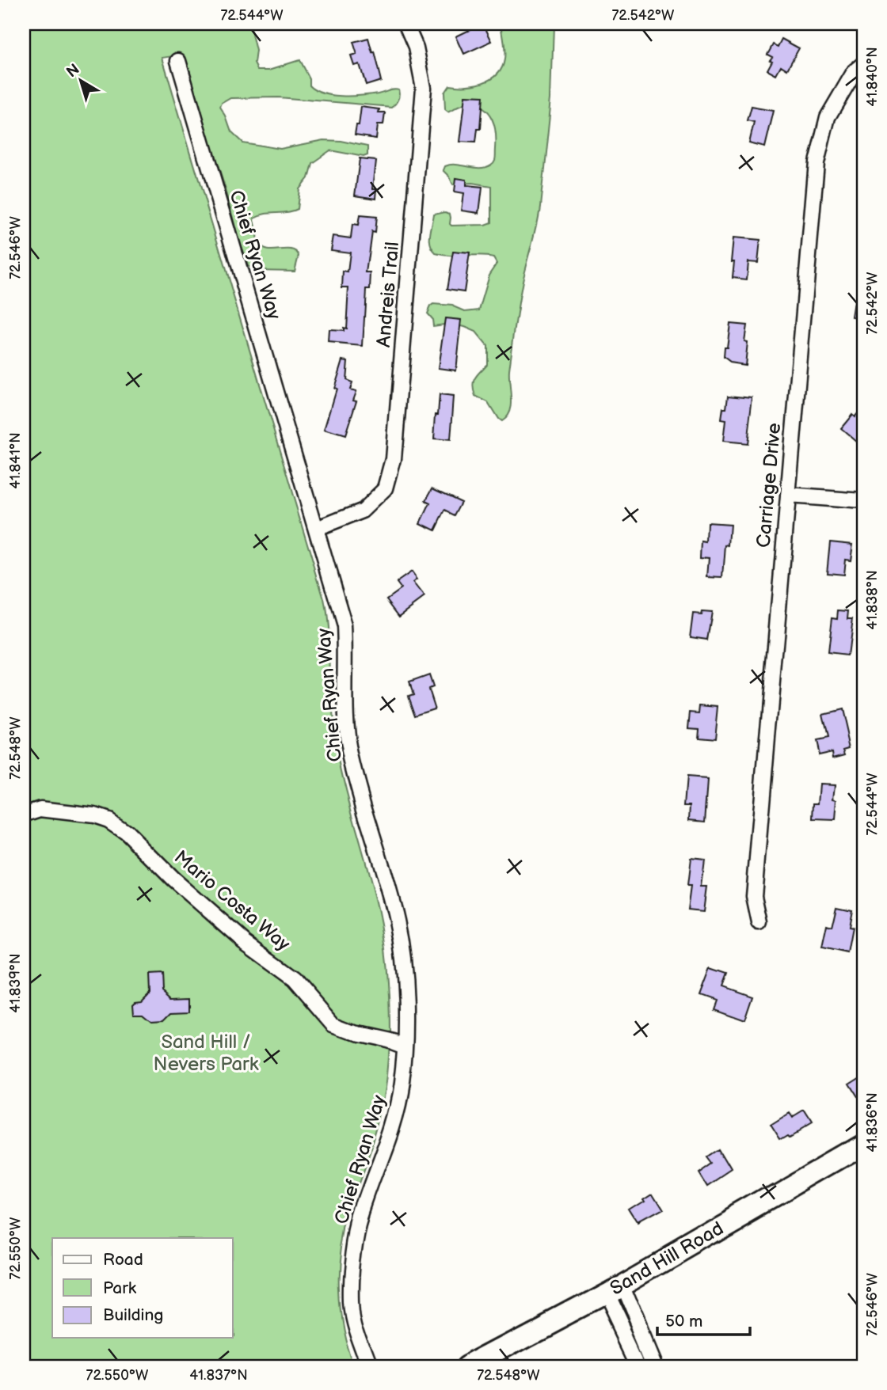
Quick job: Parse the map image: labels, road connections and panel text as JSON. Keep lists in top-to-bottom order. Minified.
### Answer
{"streets":{"street":["Chief Ryan Way","Andreis Trail","Carriage Drive","Mario Costa Way","Sand Hill Road"]},"crossings":[["Chief Ryan Way","Andreis Trail"],["Chief Ryan Way","Mario Costa Way"]],"parks":["Sand Hill / Nevers Park"],"legend":["Road","Park","Building"],"scale_bar":"50 m","north":"top left","coordinates":["72.544°W","72.542°W","41.840°N","72.546°W","41.841°N","41.838°N","72.548°W","41.839°N","41.836°N","72.550°W","41.837°N"]}
